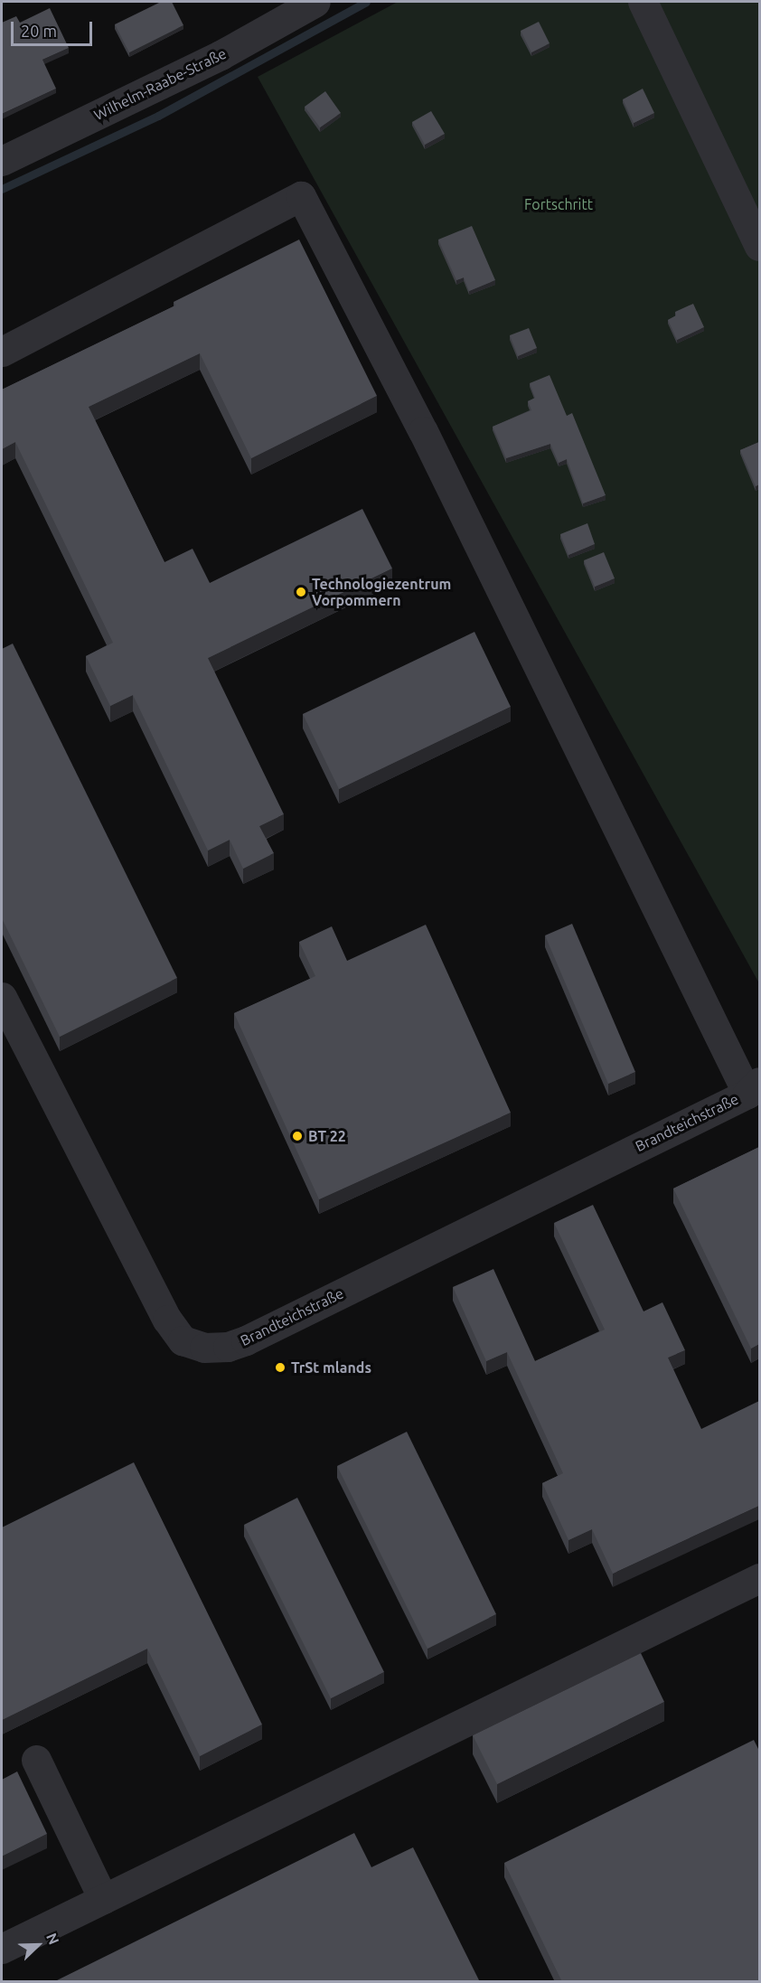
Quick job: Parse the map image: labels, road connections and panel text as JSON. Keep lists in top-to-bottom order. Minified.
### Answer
{"streets":{"street":["Wilhelm-Raabe-Straße","Brandteichstraße"]},"parks":["Fortschritt"],"places":["Technologiezentrum Vorpommern","BT 22","TrSt mlands"],"scale_bar":"20 m","north":"top right"}
